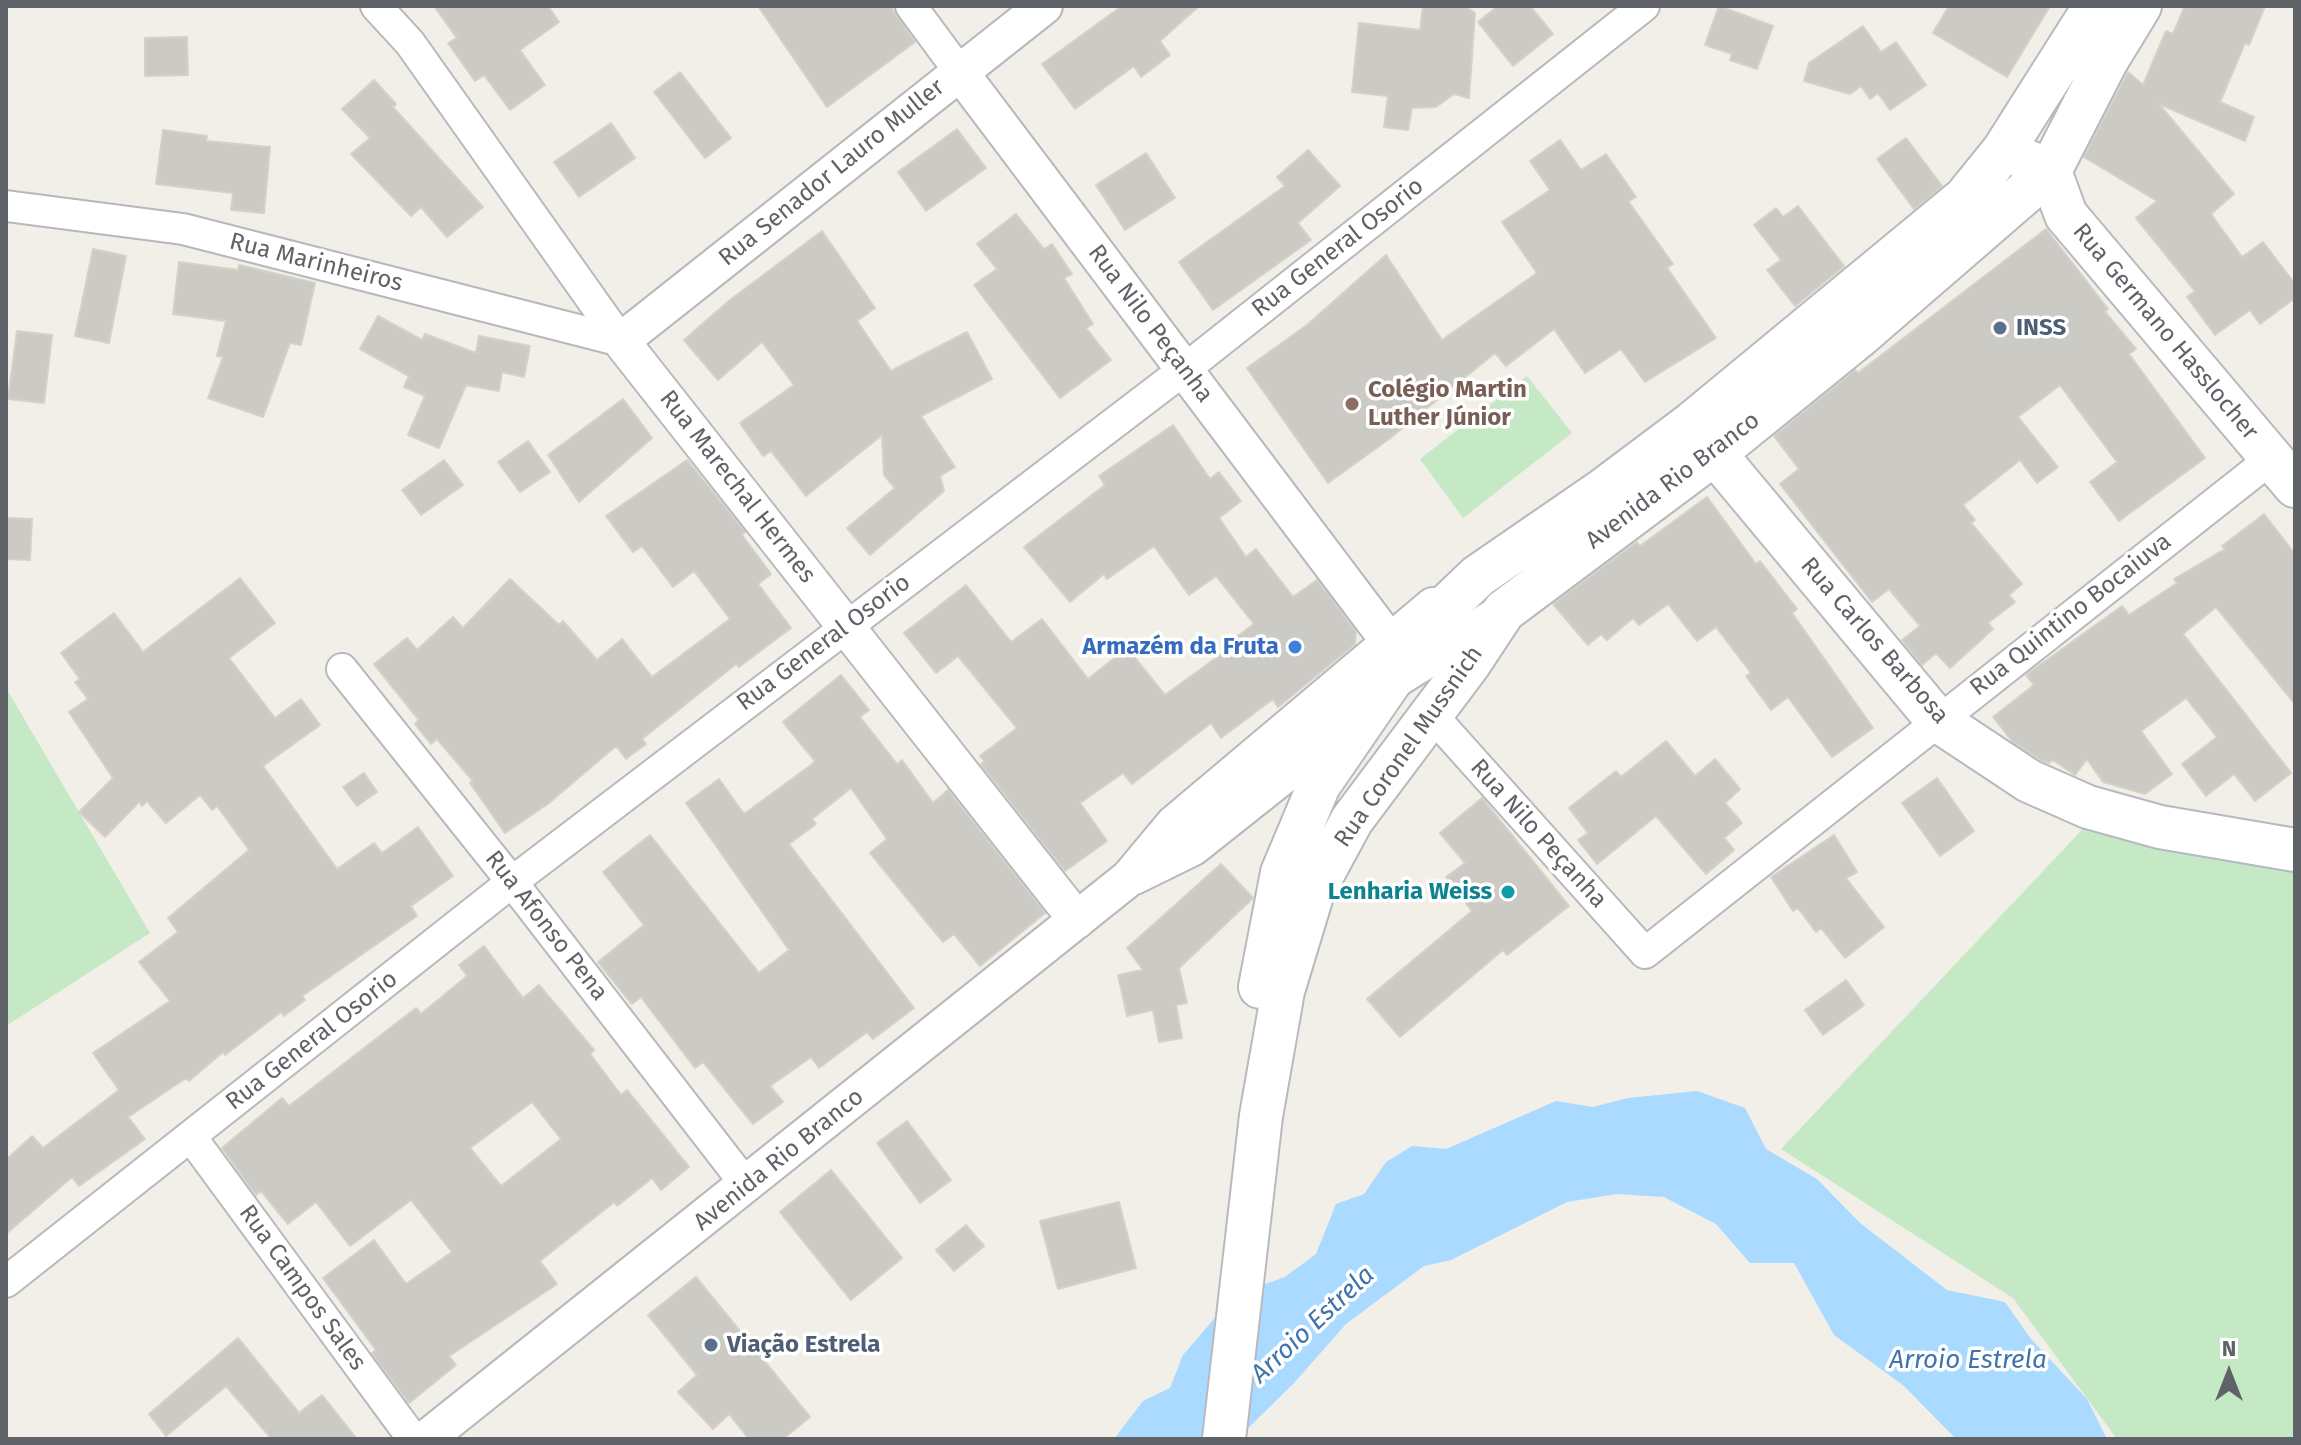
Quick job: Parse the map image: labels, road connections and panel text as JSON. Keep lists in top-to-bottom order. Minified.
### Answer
{"streets":{"main road":["Rua Germano Hasslocher","Avenida Rio Branco","Rua Carlos Barbosa","Rua Coronel Mussnich"],"street":["Rua Senador Lauro Muller","Rua General Osorio","Rua Marinheiros","Rua Nilo Peçanha","Rua Marechal Hermes","Rua Quintino Bocaiuva","Rua Afonso Pena","Rua Campos Sales"]},"crossings":[["Rua Senador Lauro Muller","Rua Marinheiros"],["Rua Senador Lauro Muller","Rua Nilo Peçanha"],["Rua Senador Lauro Muller","Rua Marechal Hermes"],["Rua General Osorio","Rua Nilo Peçanha"],["Rua General Osorio","Rua Marechal Hermes"],["Rua General Osorio","Rua Afonso Pena"],["Rua General Osorio","Rua Campos Sales"],["Rua Marinheiros","Rua Marechal Hermes"],["Rua Nilo Peçanha","Avenida Rio Branco"],["Rua Nilo Peçanha","Rua Quintino Bocaiuva"],["Rua Nilo Peçanha","Rua Coronel Mussnich"],["Rua Germano Hasslocher","Avenida Rio Branco"],["Rua Germano Hasslocher","Rua Quintino Bocaiuva"],["Avenida Rio Branco","Rua Marechal Hermes"],["Avenida Rio Branco","Rua Carlos Barbosa"],["Avenida Rio Branco","Rua Coronel Mussnich"],["Avenida Rio Branco","Rua Afonso Pena"],["Rua Quintino Bocaiuva","Rua Carlos Barbosa"]],"water":["Arroio Estrela"],"places":["INSS","Colégio Martin Luther Júnior","Armazém da Fruta","Lenharia Weiss","Viação Estrela"],"north":"top"}
